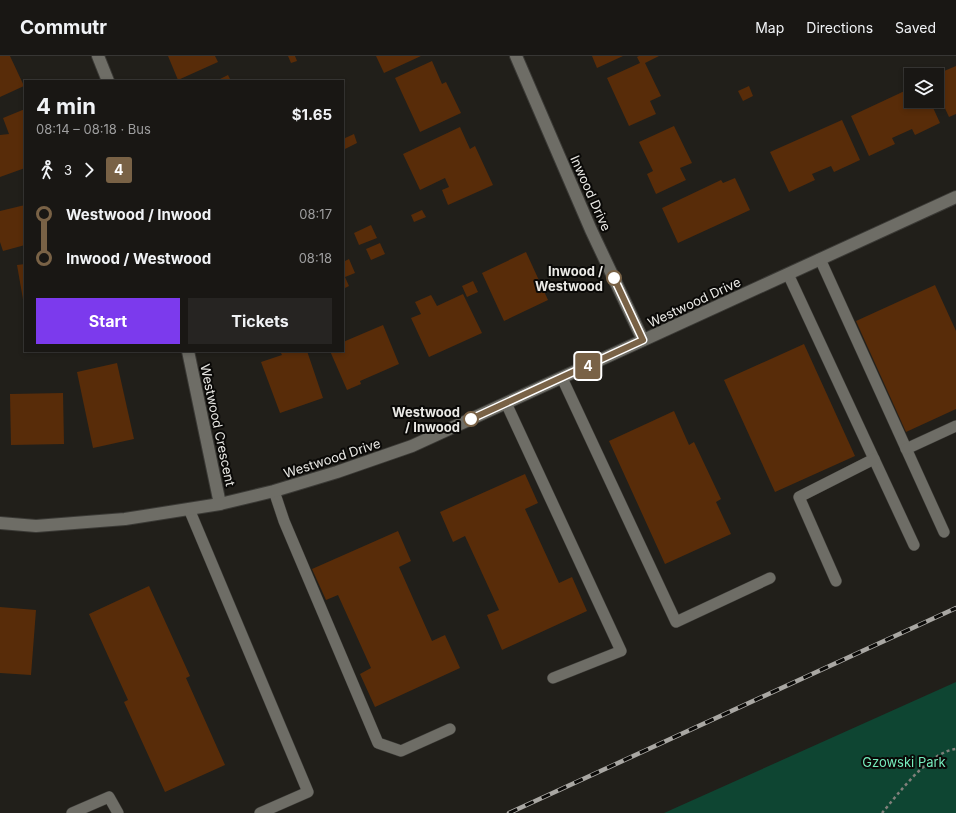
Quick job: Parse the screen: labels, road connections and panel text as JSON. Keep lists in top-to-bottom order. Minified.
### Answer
{"streets":{"street":["Inwood Drive","Westwood Drive","Westwood Crescent"]},"crossings":[["Inwood Drive","Westwood Drive"],["Westwood Drive","Westwood Crescent"]],"parks":["Gzowski Park"],"places":["Inwood / Westwood","Westwood / Inwood"],"lines":["bus line 4"],"page":{"header":"Commutr","nav":["Map","Directions","Saved"],"on_map":"4","heading":["4 min","08:14 – 08:18 · Bus","$1.65"],"legs":["3","4"],"list":[{"name":"Westwood / Inwood","value":"08:17"},{"name":"Inwood / Westwood","value":"08:18"}],"buttons":["Start","Tickets"]}}
